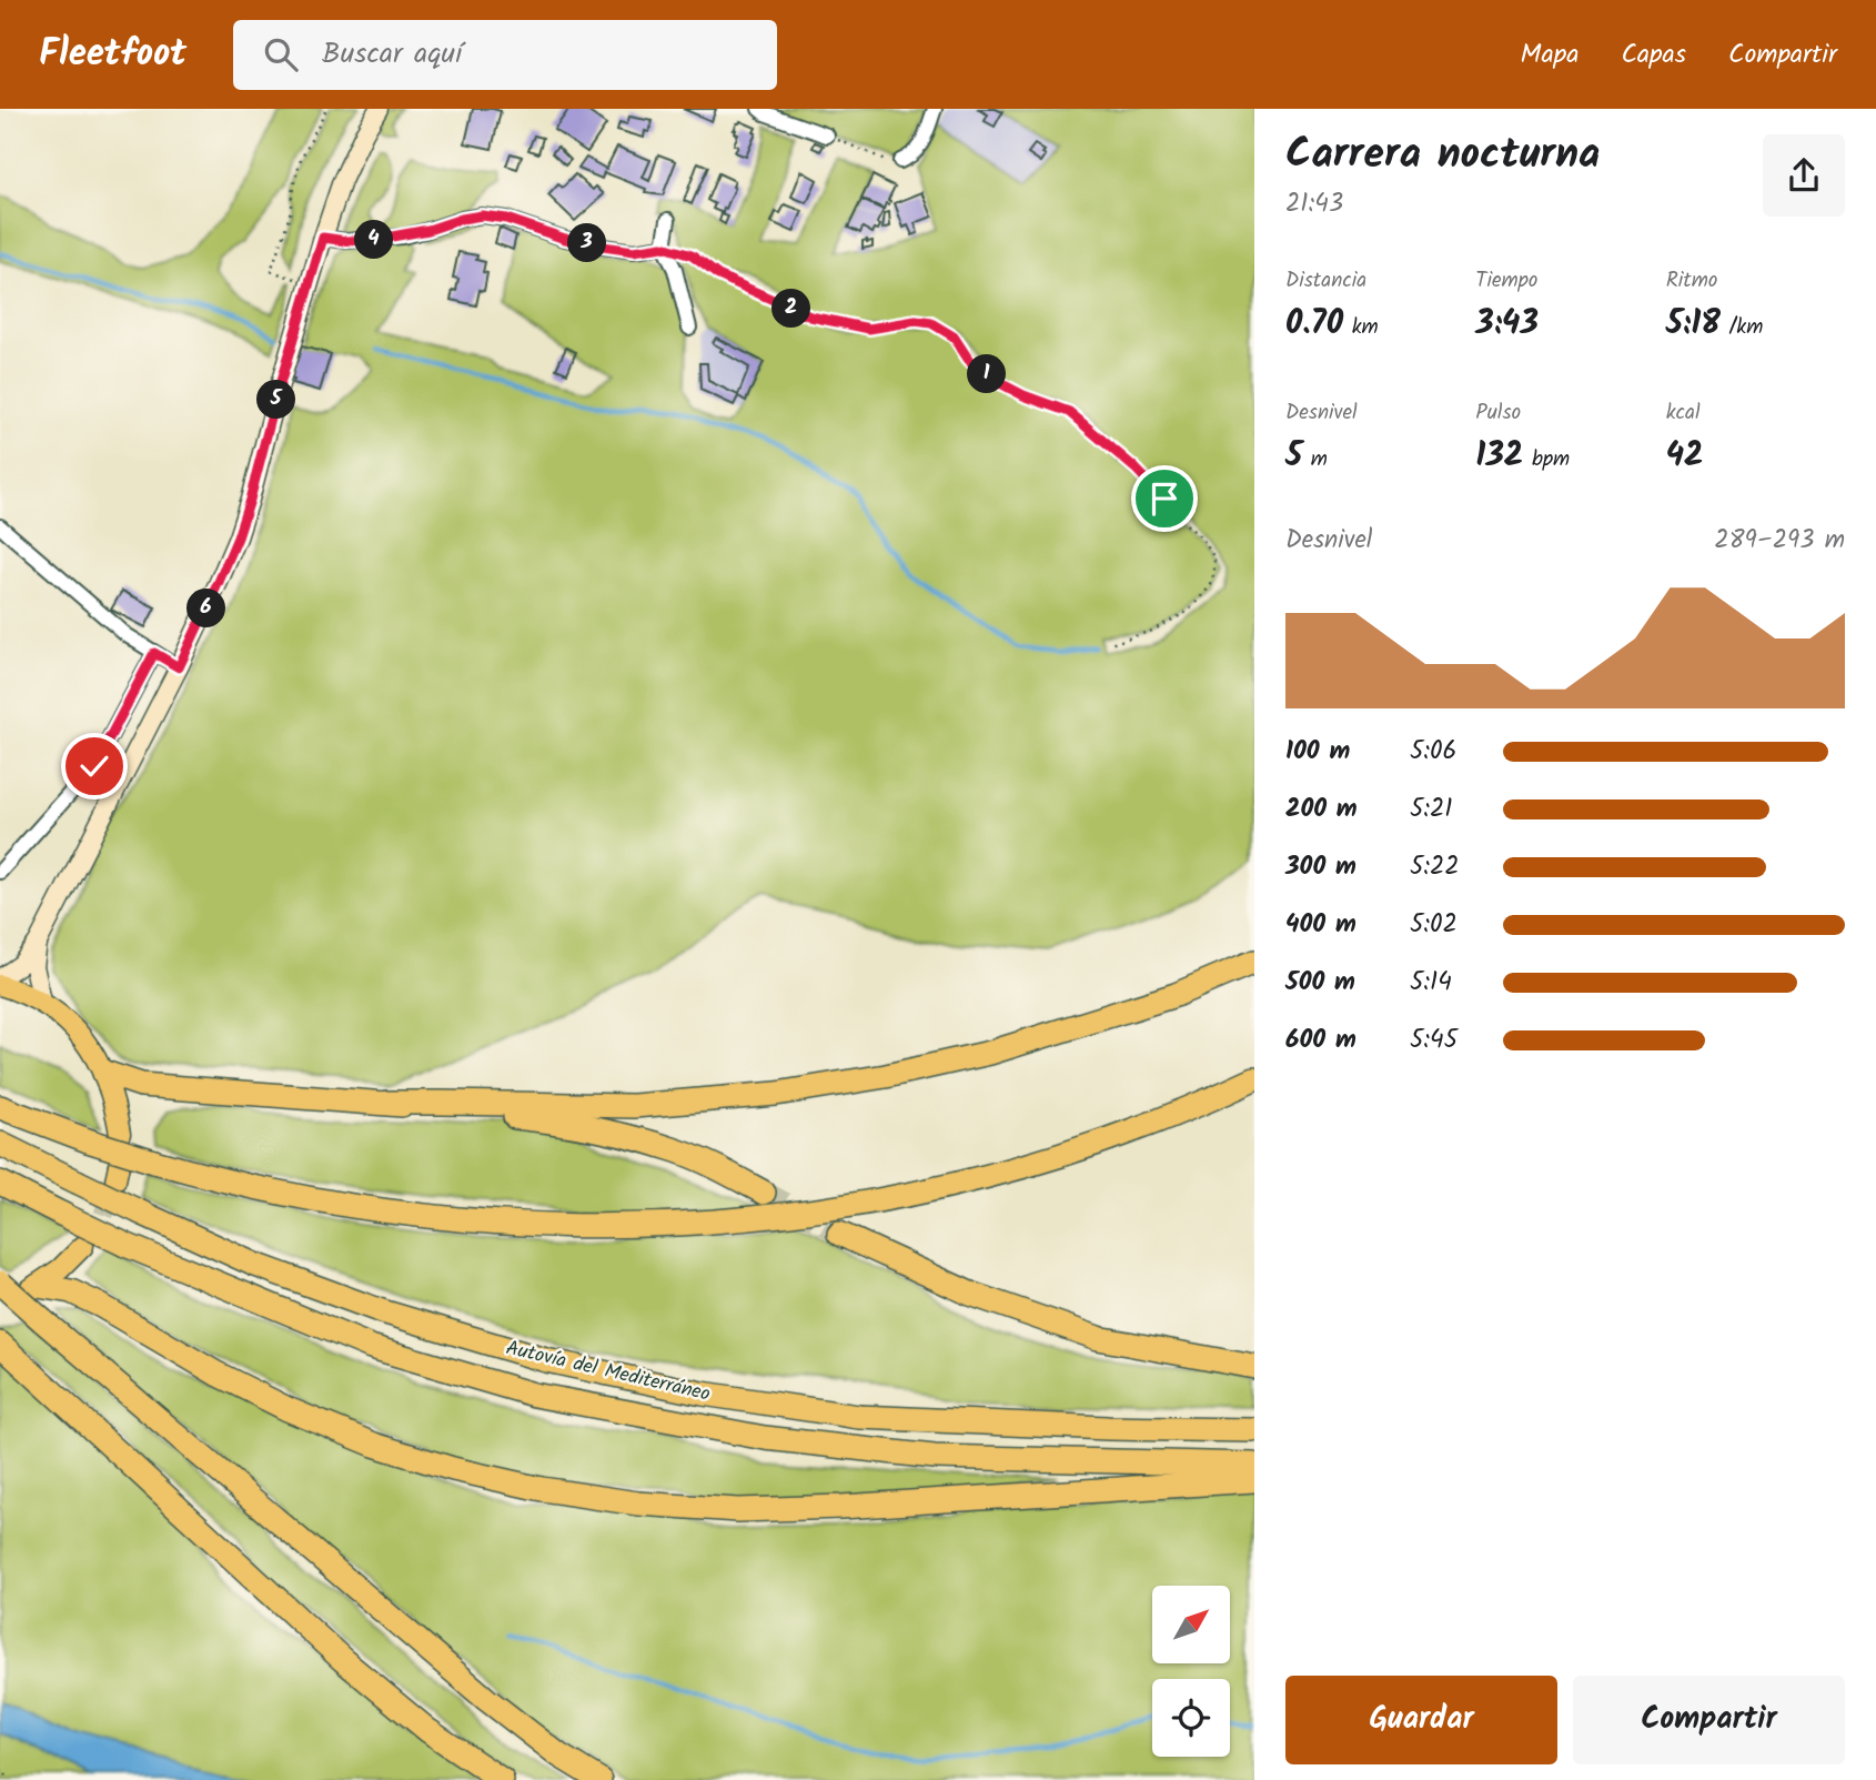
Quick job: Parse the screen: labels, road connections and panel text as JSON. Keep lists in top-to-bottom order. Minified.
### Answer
{"streets":{"highway":["Autovía del Mediterráneo"]},"north":"top right","page":{"header":"Fleetfoot","search":"Buscar aquí","nav":["Mapa","Capas","Compartir"],"heading":["Carrera nocturna","21:43"],"pins":["4","3","2","1","5","6"],"stats":[["Distancia","0.70 km"],["Tiempo","3:43"],["Ritmo","5:18 /km"],["Desnivel","5 m"],["Pulso","132 bpm"],["kcal","42"]],"chart":["Desnivel","289–293 m"],"list":[{"name":"100 m","note":"5:06"},{"name":"200 m","note":"5:21"},{"name":"300 m","note":"5:22"},{"name":"400 m","note":"5:02"},{"name":"500 m","note":"5:14"},{"name":"600 m","note":"5:45"}],"buttons":["Guardar","Compartir"]}}
